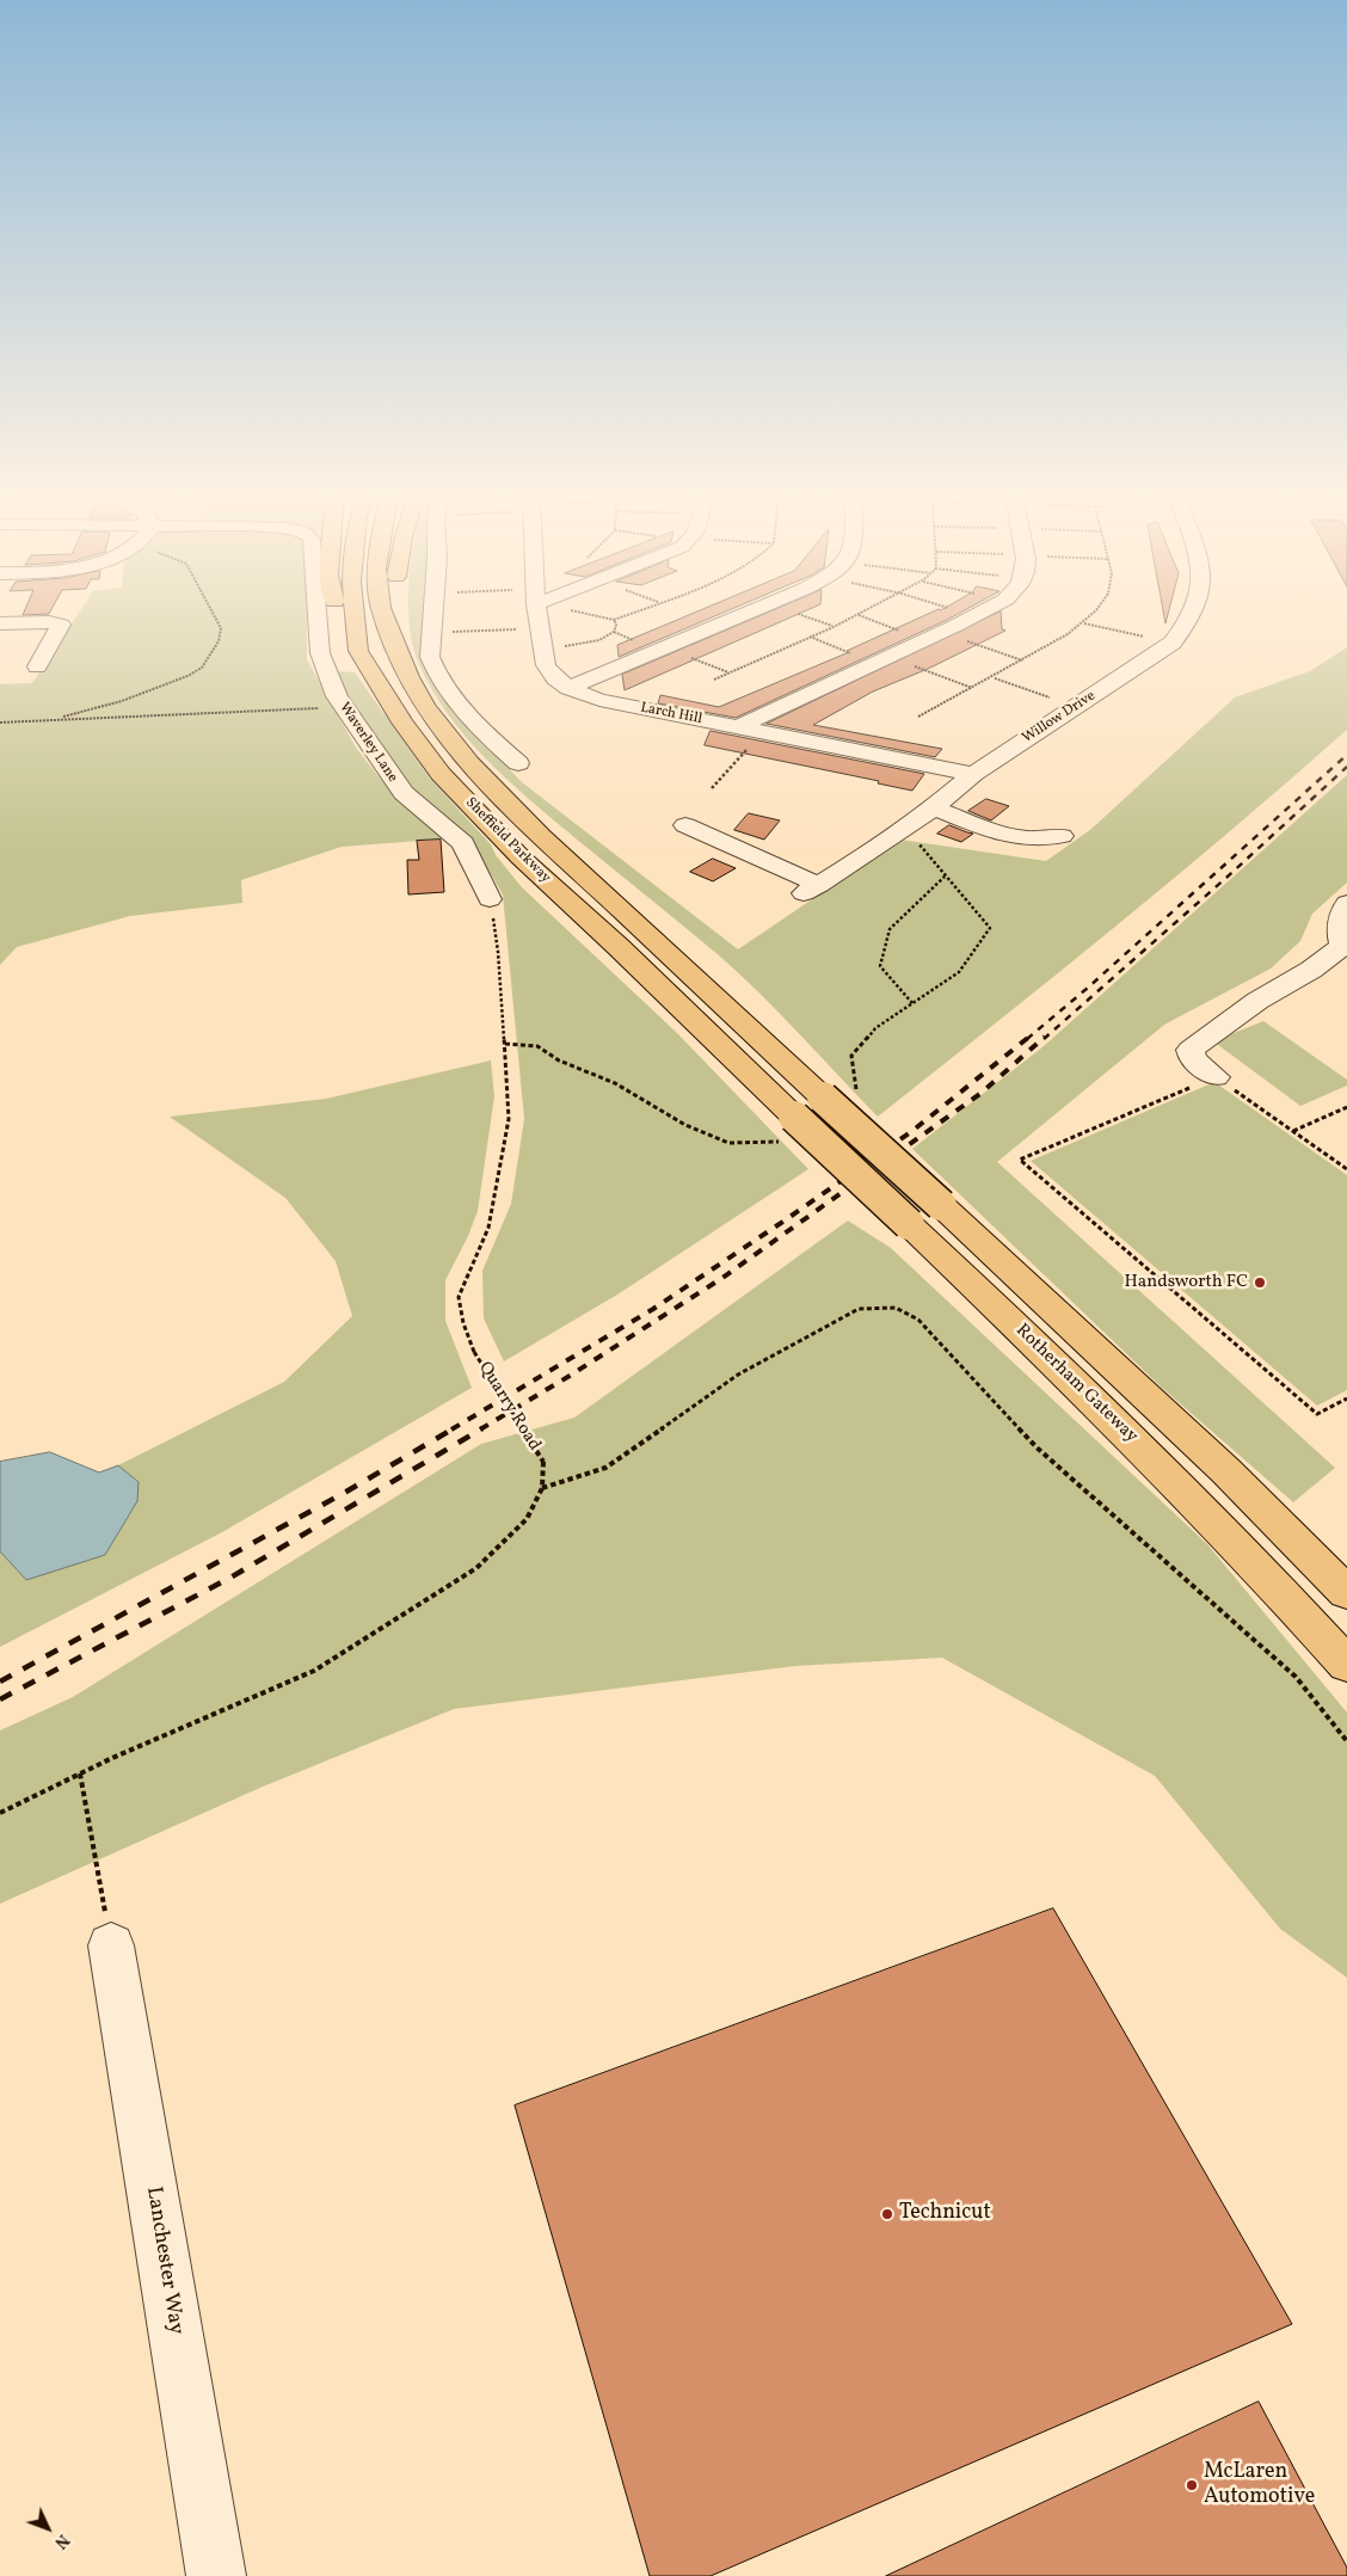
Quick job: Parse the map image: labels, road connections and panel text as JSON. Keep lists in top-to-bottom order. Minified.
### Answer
{"streets":{"highway":["Sheffield Parkway","Rotherham Gateway"],"street":["Larch Hill","Willow Drive","Waverley Lane","Lanchester Way"],"path":["Quarry Road"]},"crossings":[["Larch Hill","Willow Drive"],["Waverley Lane","Quarry Road"],["Sheffield Parkway","Rotherham Gateway"]],"places":["Handsworth FC","Technicut","McLaren Automotive"],"north":"bottom right"}
